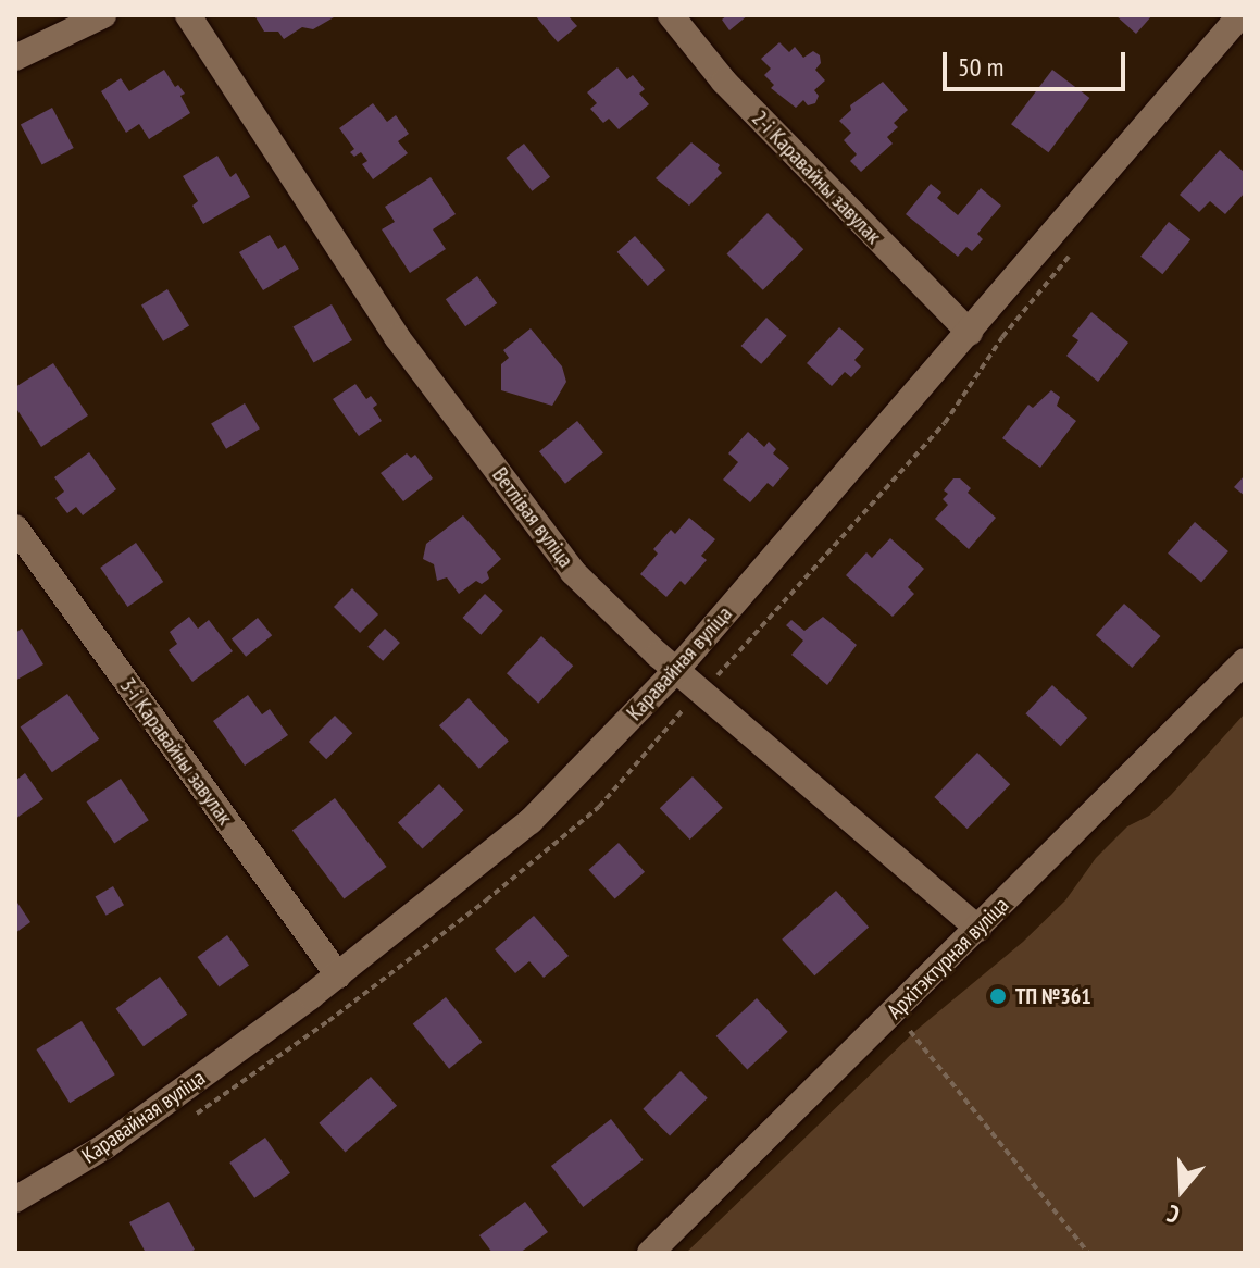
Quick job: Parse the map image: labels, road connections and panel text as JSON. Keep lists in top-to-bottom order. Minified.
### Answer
{"streets":{"street":["2-і Каравайны завулак","Ветлівая вуліца","Каравайная вуліца","3-і Каравайны завулак","Архітэктурная вуліца"]},"crossings":[["2-і Каравайны завулак","Каравайная вуліца"],["Ветлівая вуліца","Каравайная вуліца"],["Ветлівая вуліца","Архітэктурная вуліца"],["Каравайная вуліца","3-і Каравайны завулак"]],"places":["ТП №361"],"scale_bar":"50 m","north":"bottom"}
